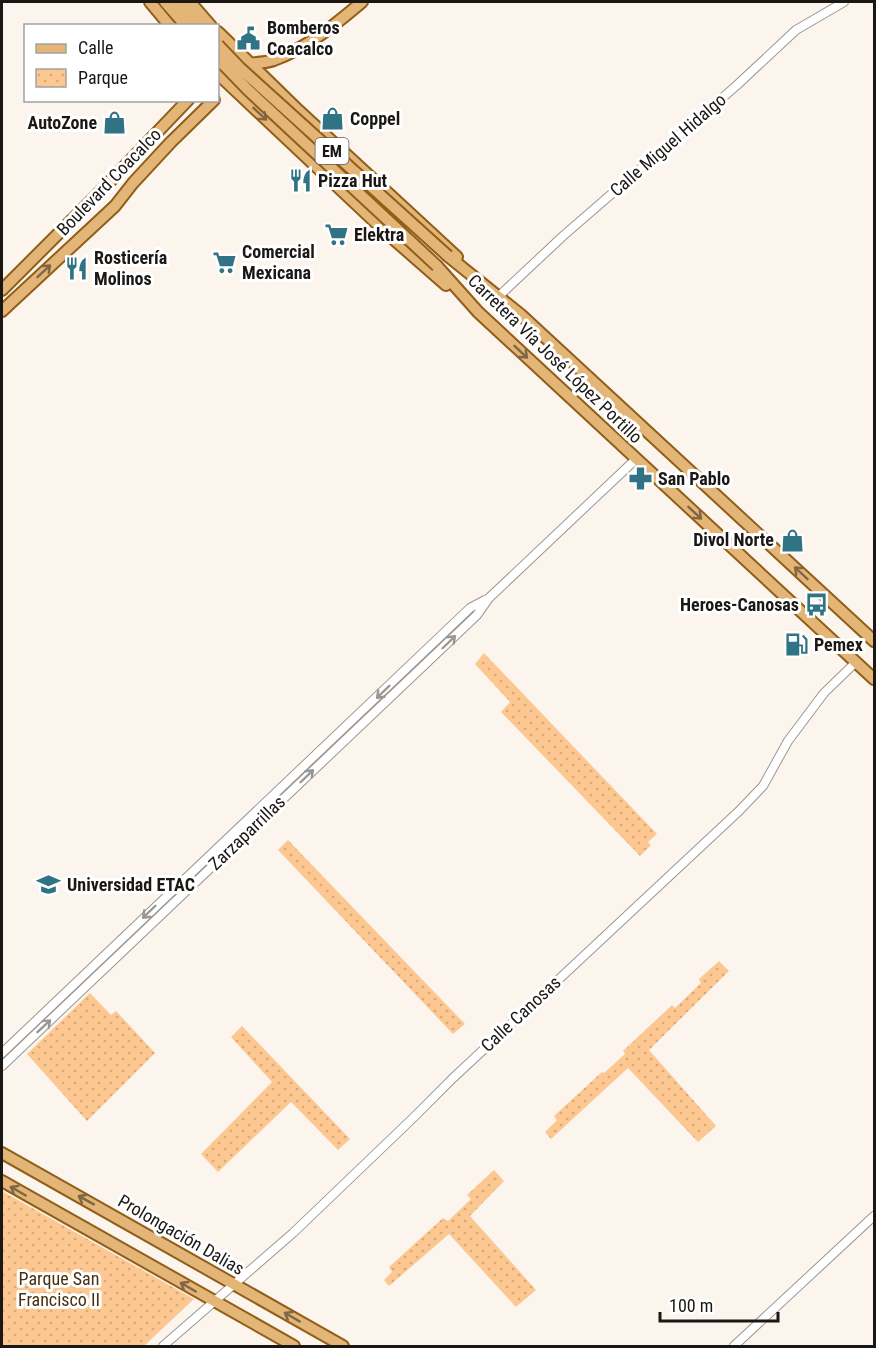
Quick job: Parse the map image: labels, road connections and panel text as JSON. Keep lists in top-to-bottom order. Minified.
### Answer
{"streets":{"main road":["EM","Boulevard Coacalco","Carretera Vía José López Portillo","Prolongación Dalias"],"street":["Calle Miguel Hidalgo","Zarzaparrillas","Calle Canosas"]},"crossings":[["Calle Miguel Hidalgo","Carretera Vía José López Portillo"],["Carretera Vía José López Portillo","Zarzaparrillas"],["Carretera Vía José López Portillo","Calle Canosas"],["Calle Canosas","Prolongación Dalias"]],"parks":["Parque San Francisco II"],"places":{"public building":["Bomberos Coacalco"],"shop":["Coppel","AutoZone","Divol Norte"],"restaurant":["Pizza Hut","Rosticería Molinos"],"supermarket":["Elektra","Comercial Mexicana"],"pharmacy":["San Pablo"],"bus stop":["Heroes-Canosas"],"fuel station":["Pemex"],"school or university":["Universidad ETAC"]},"legend":["Calle","Parque"],"scale_bar":"100 m"}
